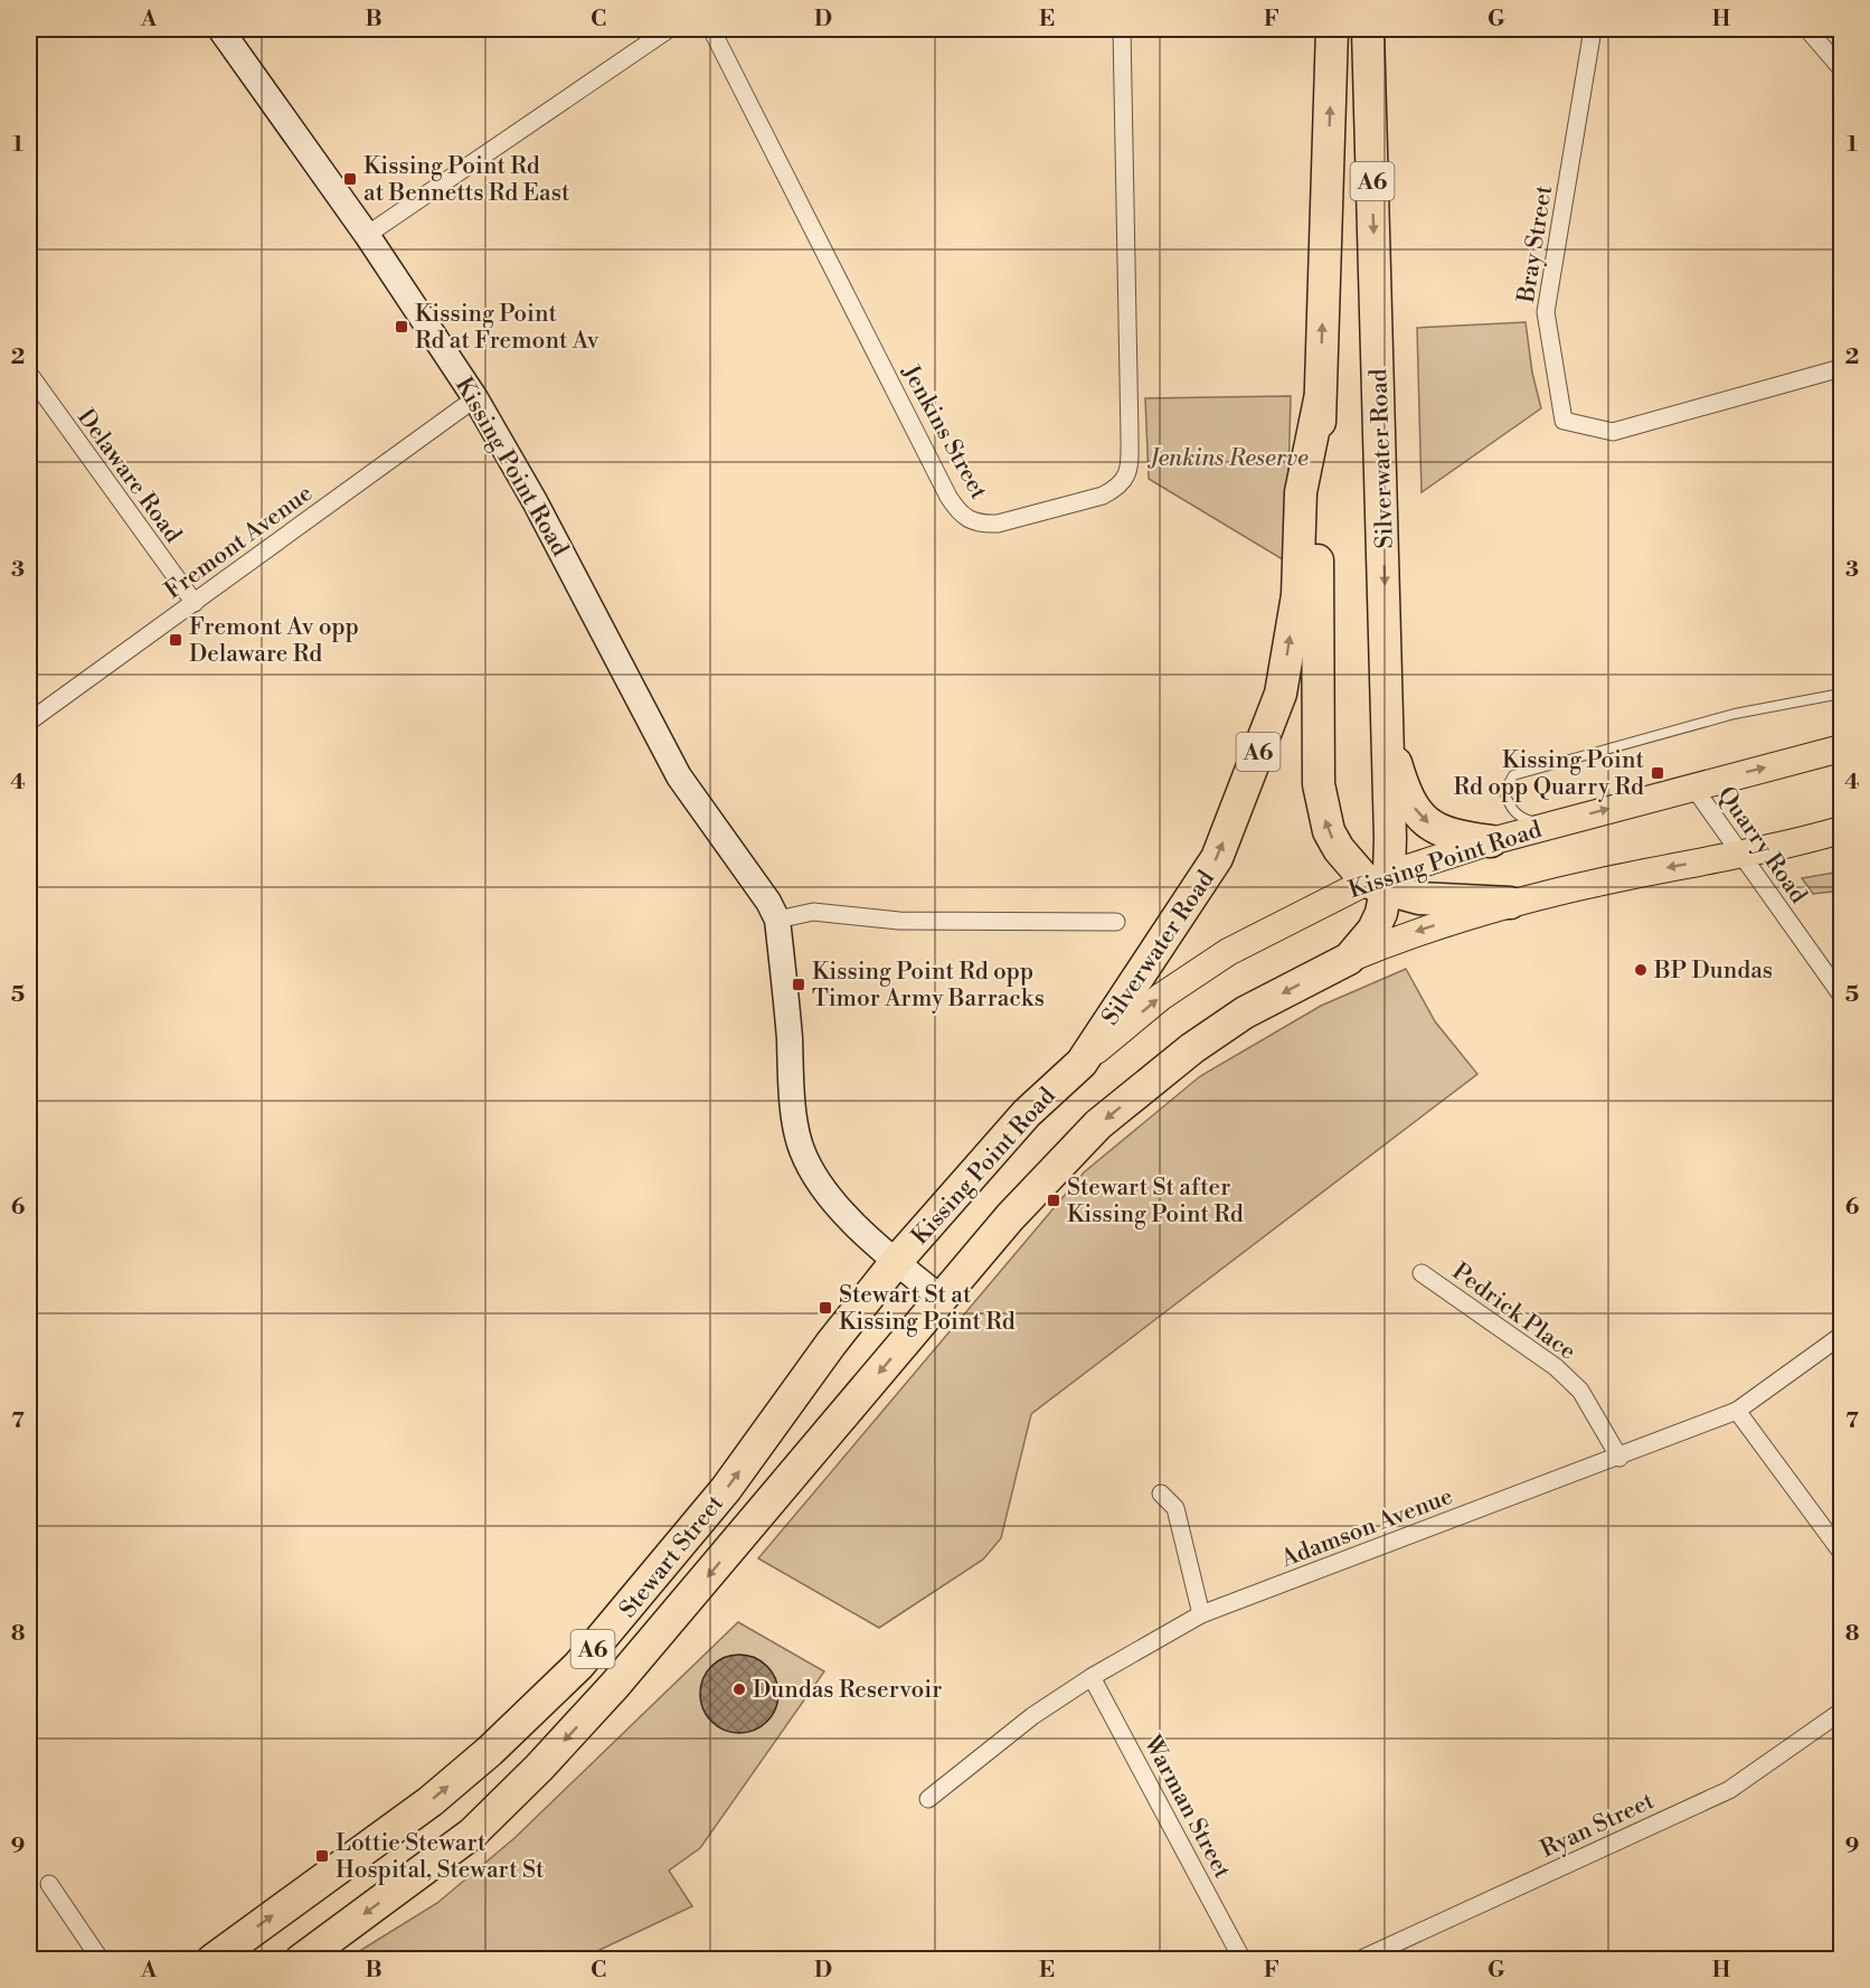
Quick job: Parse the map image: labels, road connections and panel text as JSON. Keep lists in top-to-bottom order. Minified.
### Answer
{"streets":{"highway":["A6","Silverwater Road","Kissing Point Road","Stewart Street"],"street":["Bray Street","Jenkins Street","Delaware Road","Fremont Avenue","Quarry Road","Pedrick Place","Adamson Avenue","Warman Street","Ryan Street"]},"crossings":[["A6","Silverwater Road"],["A6","Kissing Point Road"],["A6","Stewart Street"],["Silverwater Road","Kissing Point Road"],["Kissing Point Road","Fremont Avenue"],["Kissing Point Road","Quarry Road"],["Kissing Point Road","Stewart Street"],["Delaware Road","Fremont Avenue"],["Pedrick Place","Adamson Avenue"],["Adamson Avenue","Warman Street"]],"parks":["Jenkins Reserve"],"places":{"transit":["Kissing Point Rd at Bennetts Rd East","Kissing Point Rd at Fremont Av","Fremont Av opp Delaware Rd","Kissing Point Rd opp Quarry Rd","Kissing Point Rd opp Timor Army Barracks","Stewart St after Kissing Point Rd","Stewart St at Kissing Point Rd","Lottie Stewart Hospital, Stewart St"],"other":["BP Dundas","Dundas Reservoir"]},"grid":{"columns":["A","B","C","D","E","F","G","H"],"rows":["1","2","3","4","5","6","7","8","9"]}}
